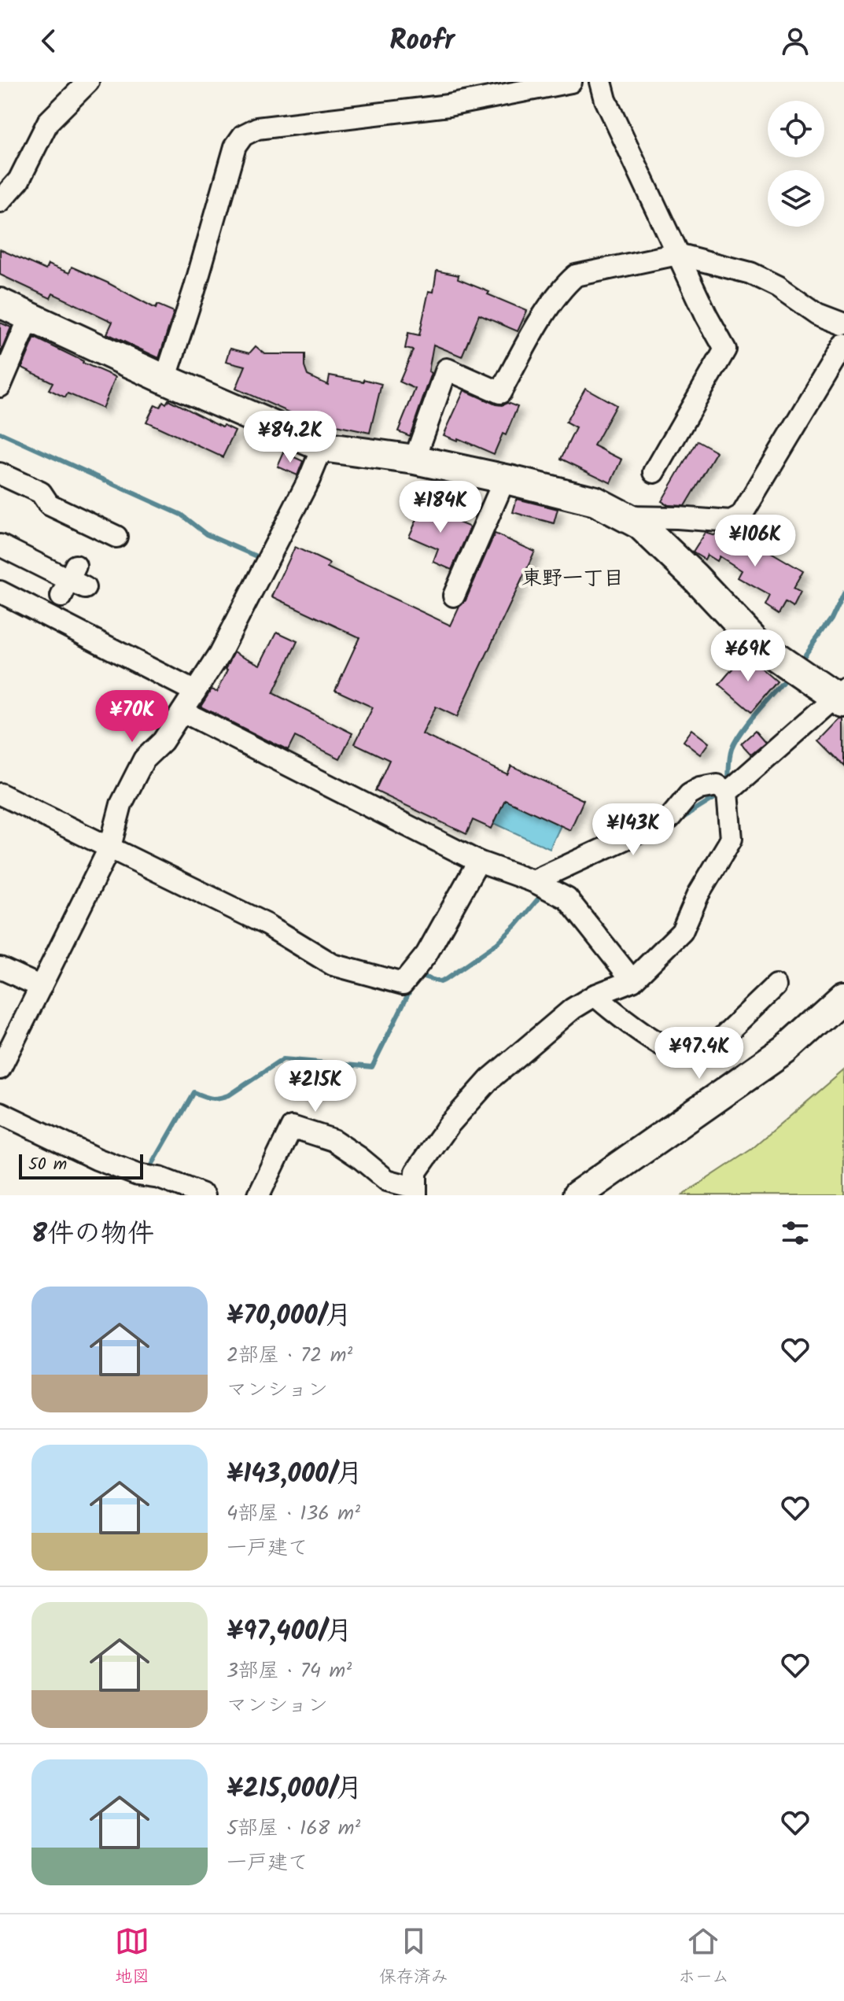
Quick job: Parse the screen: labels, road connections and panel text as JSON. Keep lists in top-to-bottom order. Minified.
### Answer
{"districts":["東野一丁目"],"scale_bar":"50 m","page":{"header":"Roofr","price":["¥84.2K","¥184K","¥106K","¥69K","¥70K","¥143K","¥97.4K","¥215K"],"scale":"50 m","heading":"8件の物件","list":[{"name":"¥70,000/月","note":"2部屋 · 72 m² · マンション"},{"name":"¥143,000/月","note":"4部屋 · 136 m² · 一戸建て"},{"name":"¥97,400/月","note":"3部屋 · 74 m² · マンション"},{"name":"¥215,000/月","note":"5部屋 · 168 m² · 一戸建て"}],"tabs":["地図","保存済み","ホーム"]}}
